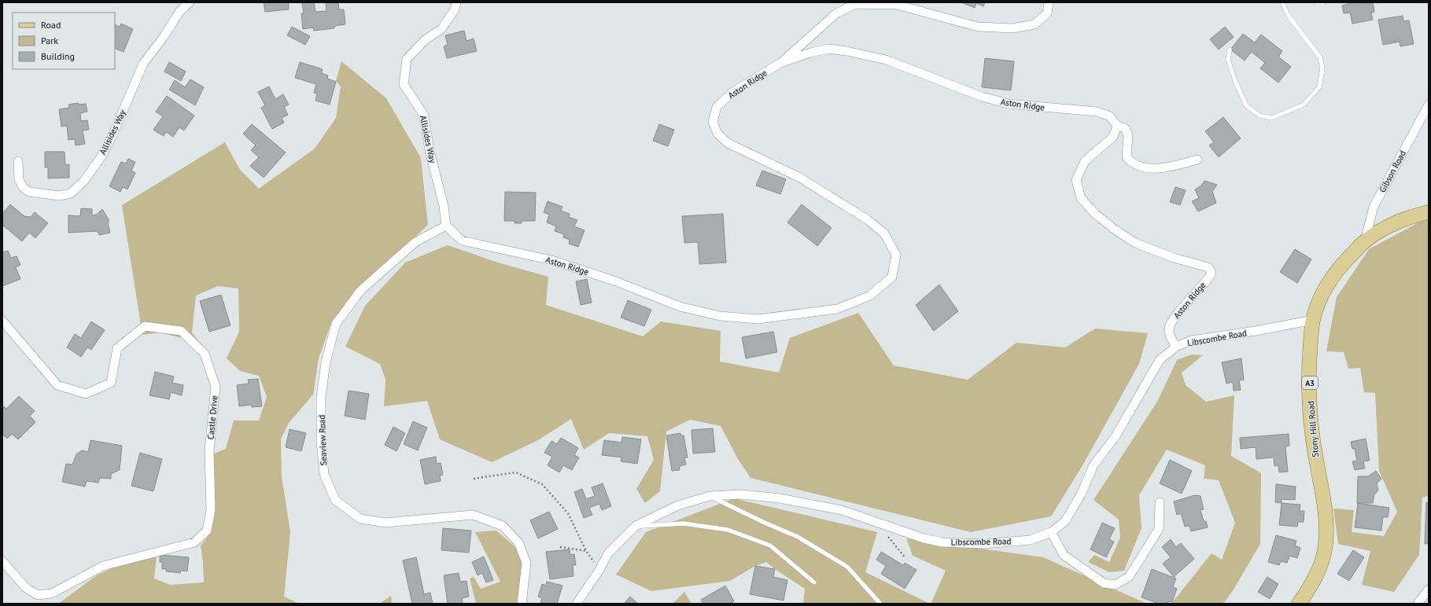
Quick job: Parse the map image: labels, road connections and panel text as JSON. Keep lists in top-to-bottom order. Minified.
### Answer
{"streets":{"main road":["A3","Stony Hill Road"],"street":["Aston Ridge","Allisides Way","Gibson Road","Libscombe Road","Castle Drive","Seaview Road"]},"crossings":[["Aston Ridge","Allisides Way"],["Aston Ridge","Libscombe Road"],["Aston Ridge","Seaview Road"],["Allisides Way","Seaview Road"],["Gibson Road","Stony Hill Road"],["Libscombe Road","Stony Hill Road"]],"legend":["Road","Park","Building"]}
